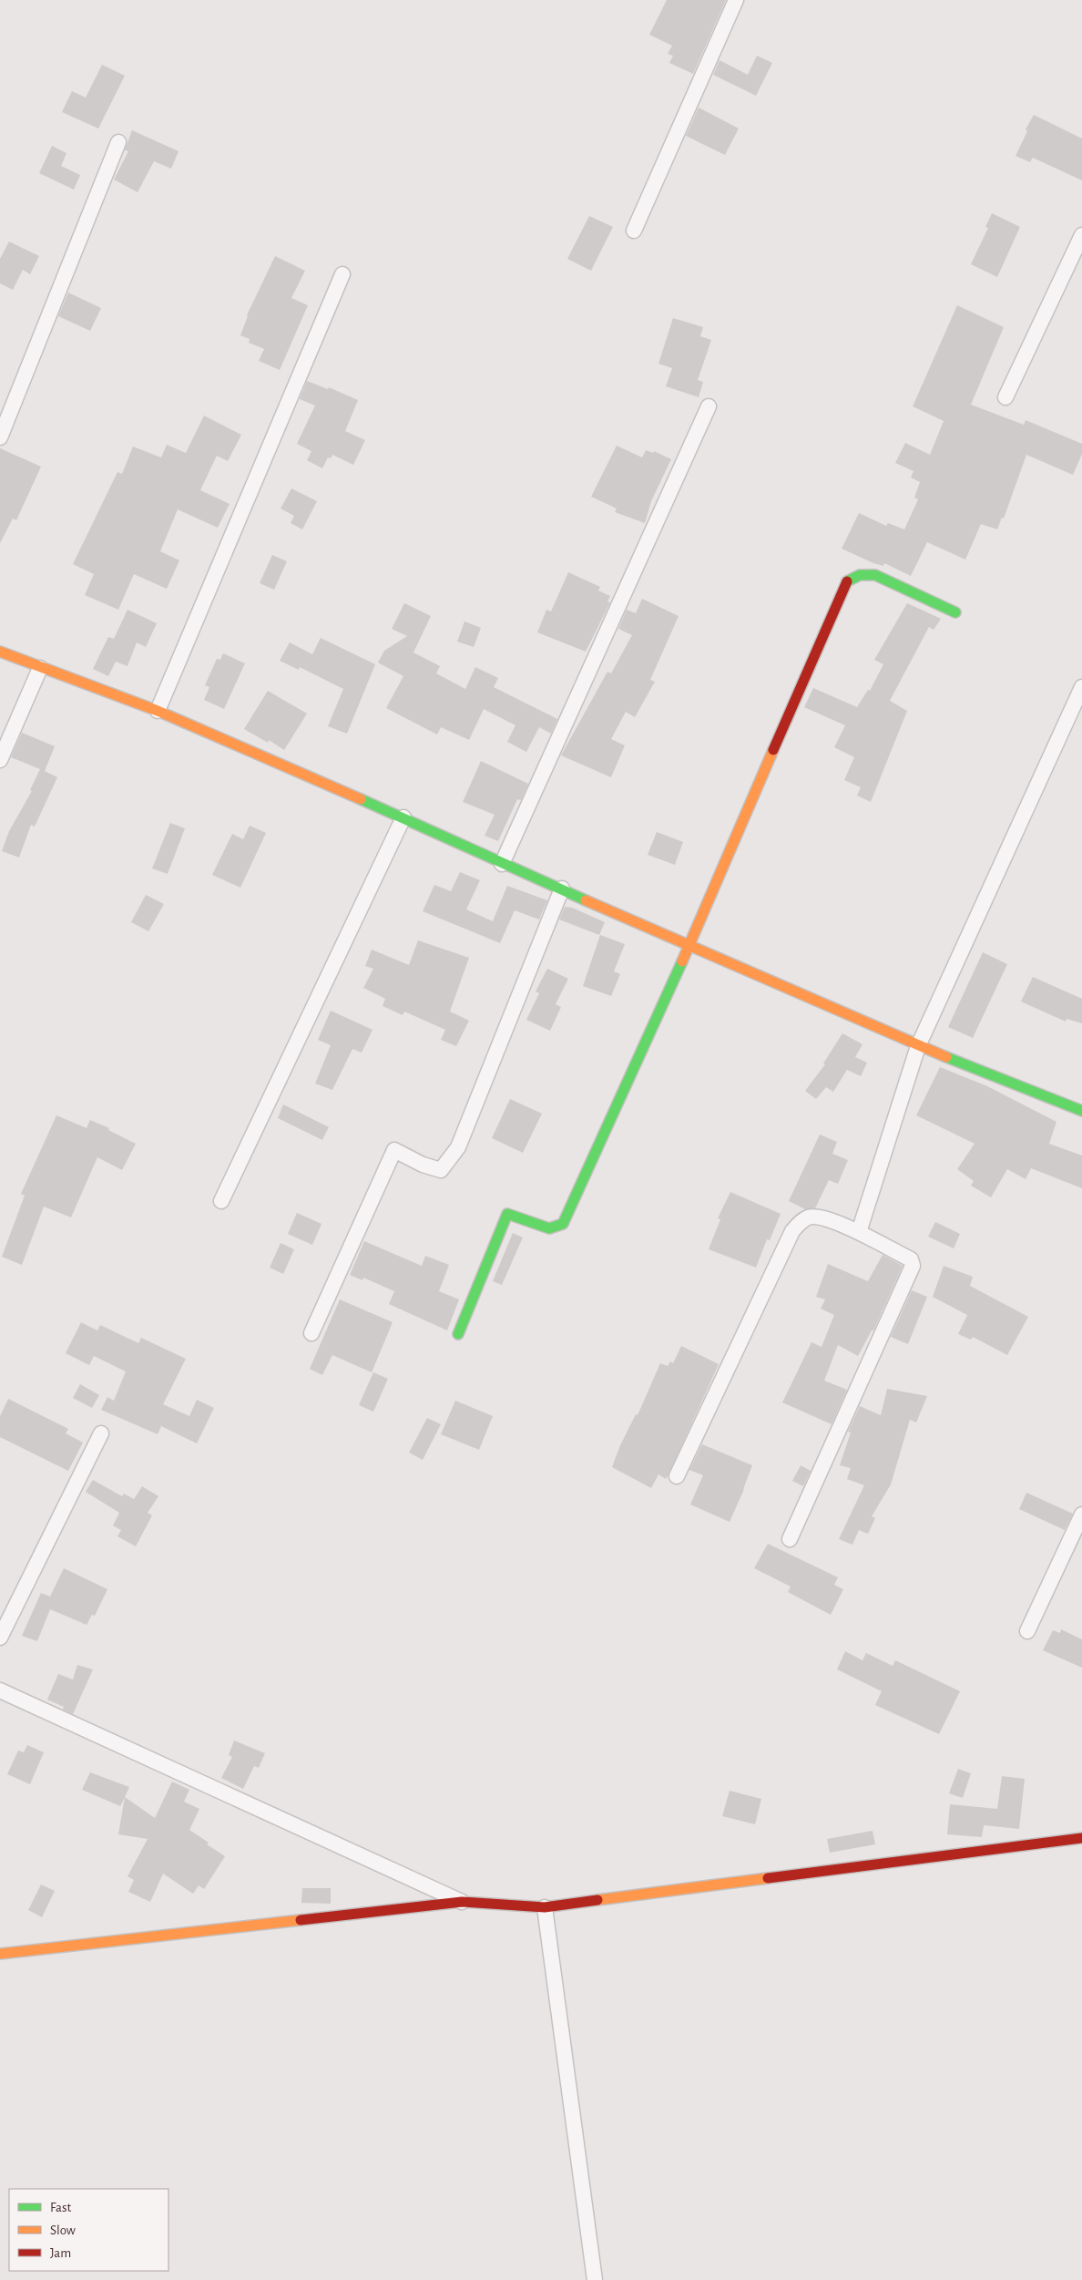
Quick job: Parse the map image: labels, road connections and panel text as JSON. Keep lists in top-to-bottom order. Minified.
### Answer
{"legend":["Fast","Slow","Jam"]}
